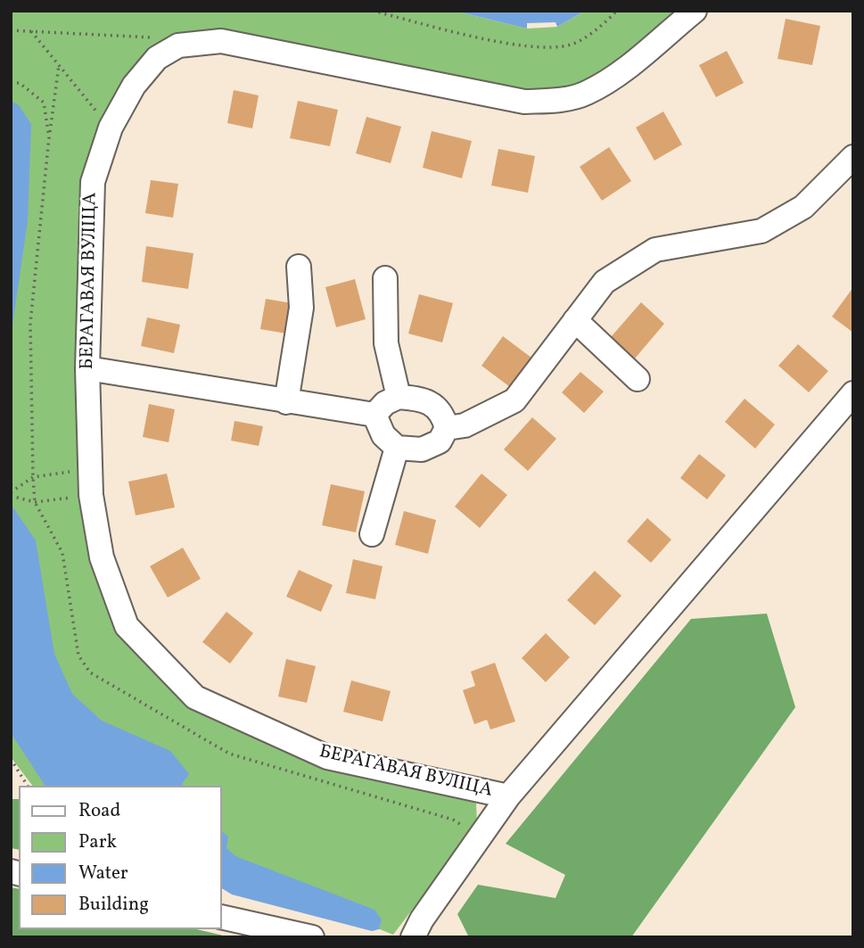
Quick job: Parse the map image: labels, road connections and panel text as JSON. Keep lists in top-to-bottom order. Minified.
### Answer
{"streets":{"street":["БЕРАГАВАЯ ВУЛІЦА"]},"legend":["Road","Park","Water","Building"]}
